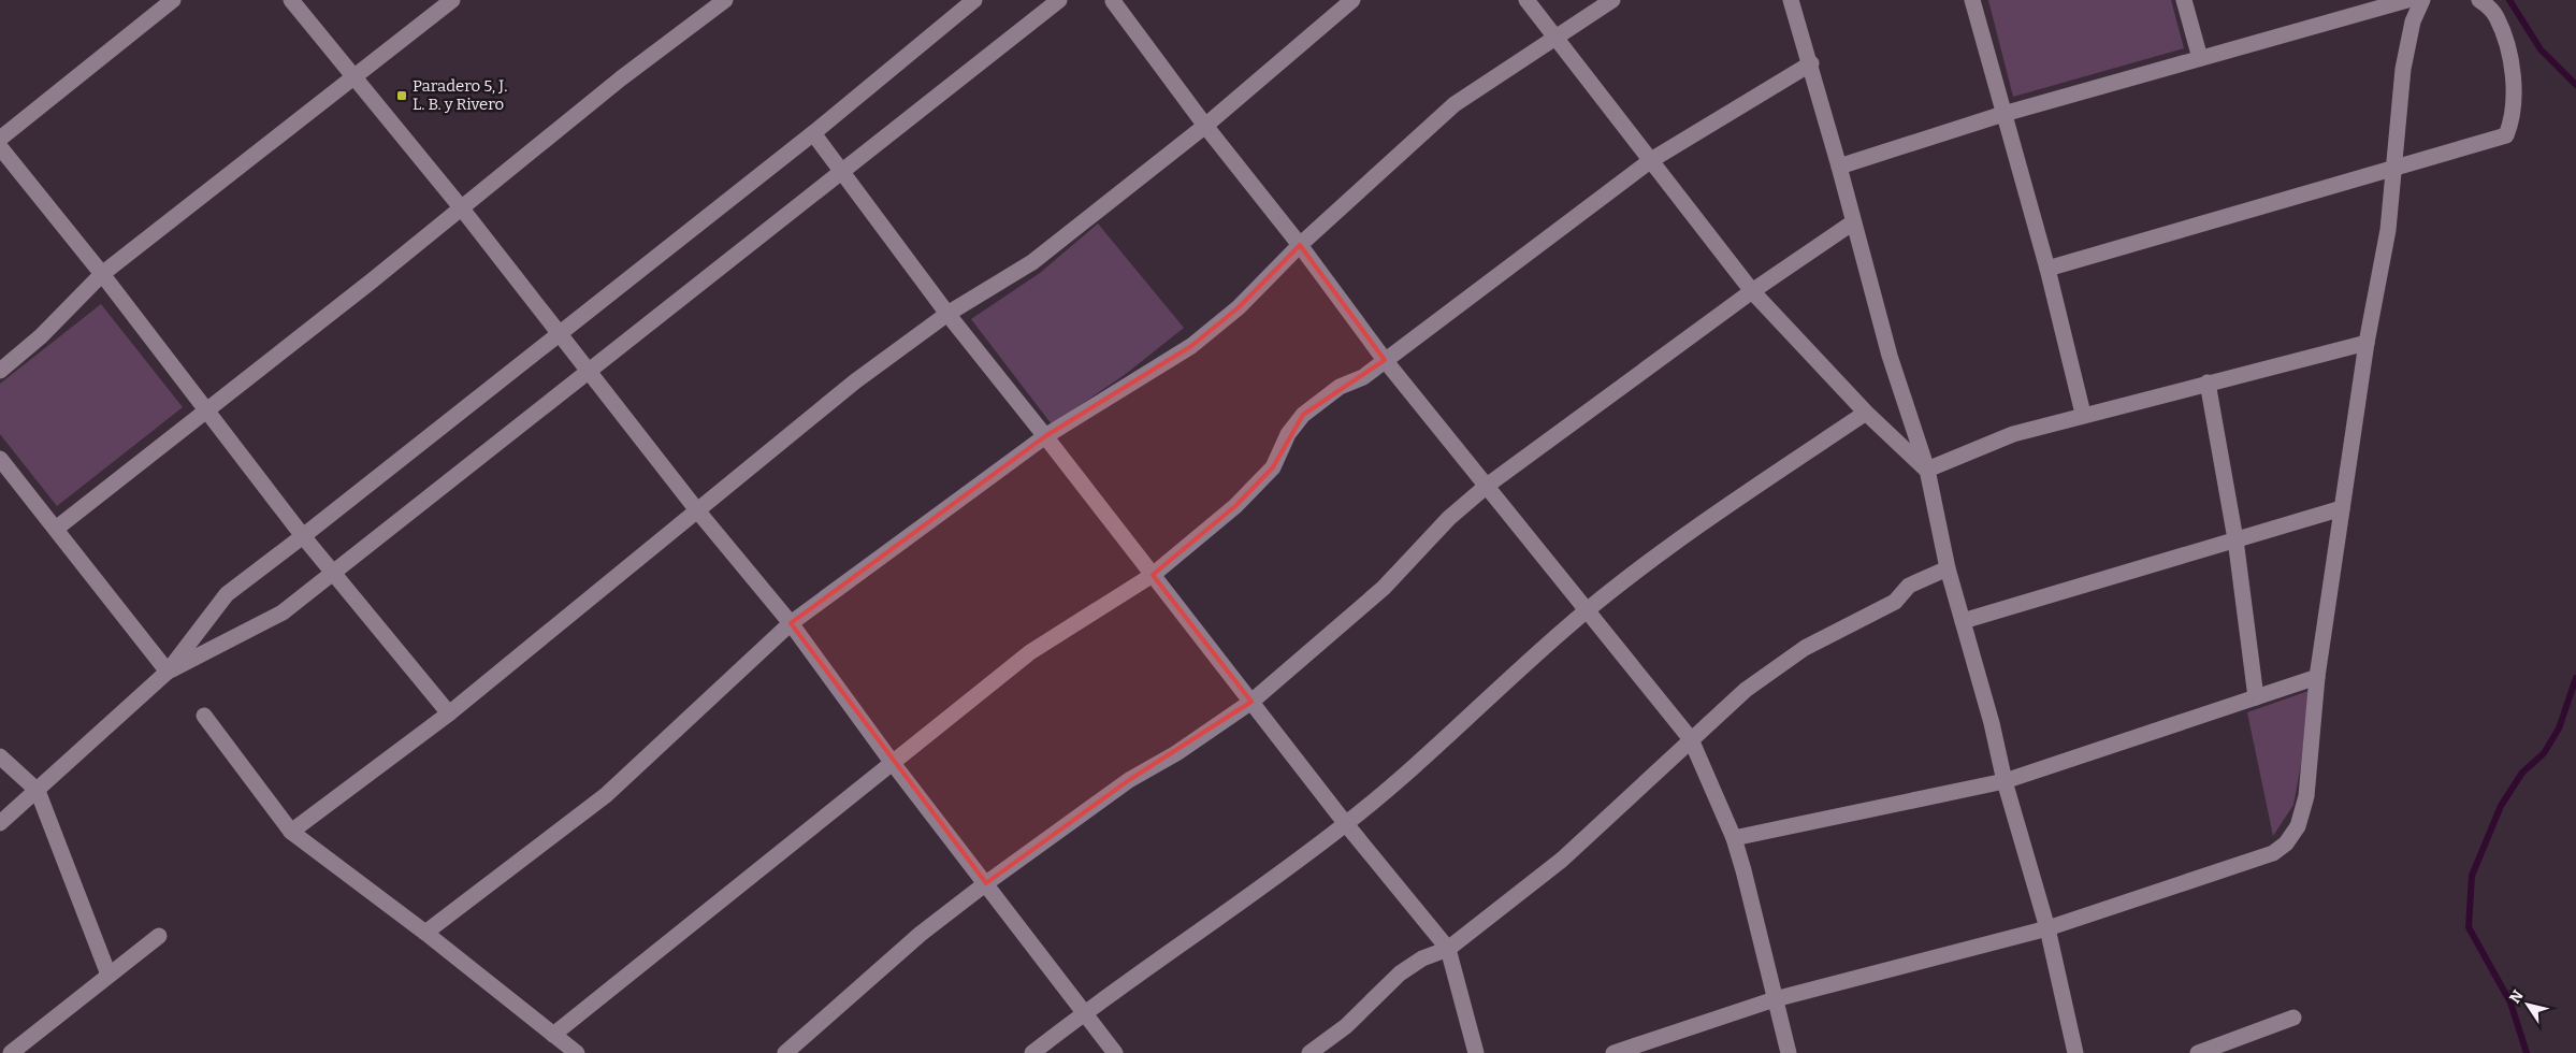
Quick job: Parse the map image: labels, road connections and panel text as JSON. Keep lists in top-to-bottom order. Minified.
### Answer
{"places":{"transit":["Paradero 5, J. L. B. y Rivero"]},"north":"top left"}
